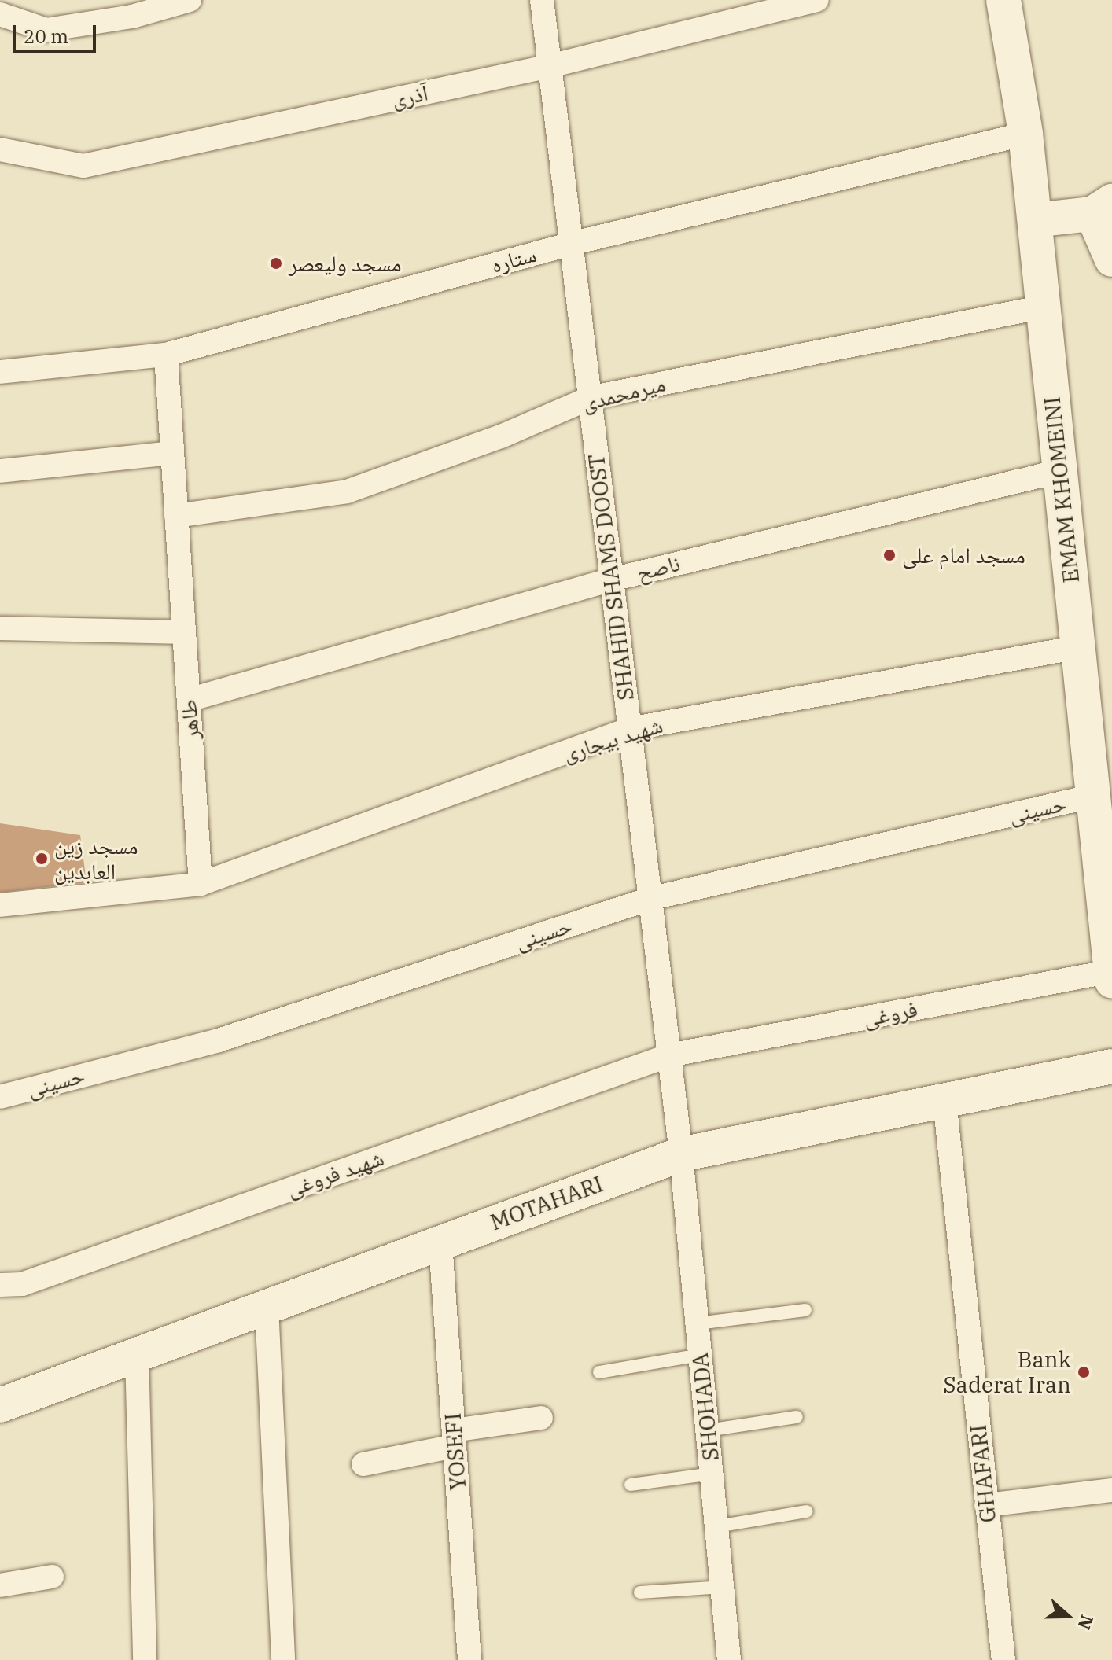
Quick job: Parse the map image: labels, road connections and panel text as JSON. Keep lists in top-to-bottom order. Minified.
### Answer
{"streets":{"street":["آذری","ستاره","میرمحمدی","EMAM KHOMEINI","ناصح","SHAHID SHAMS DOOST","طاهر","شهید بیجاری","حسینی","فروغی","شهید فروغی","MOTAHARI","SHOHADA","YOSEFI","GHAFARI"]},"crossings":[["آذری","SHAHID SHAMS DOOST"],["ستاره","EMAM KHOMEINI"],["ستاره","SHAHID SHAMS DOOST"],["ستاره","طاهر"],["میرمحمدی","EMAM KHOMEINI"],["میرمحمدی","SHAHID SHAMS DOOST"],["میرمحمدی","طاهر"],["EMAM KHOMEINI","ناصح"],["EMAM KHOMEINI","شهید بیجاری"],["EMAM KHOMEINI","حسینی"],["EMAM KHOMEINI","فروغی"],["ناصح","SHAHID SHAMS DOOST"],["ناصح","طاهر"],["SHAHID SHAMS DOOST","شهید بیجاری"],["SHAHID SHAMS DOOST","حسینی"],["SHAHID SHAMS DOOST","فروغی"],["SHAHID SHAMS DOOST","شهید فروغی"],["SHAHID SHAMS DOOST","MOTAHARI"],["SHAHID SHAMS DOOST","SHOHADA"],["طاهر","شهید بیجاری"],["فروغی","شهید فروغی"],["MOTAHARI","SHOHADA"],["MOTAHARI","YOSEFI"],["MOTAHARI","GHAFARI"]],"places":["مسجد ولیعصر","مسجد امام علی","مسجد زین العابدین","Bank Saderat Iran"],"scale_bar":"20 m","north":"right"}
